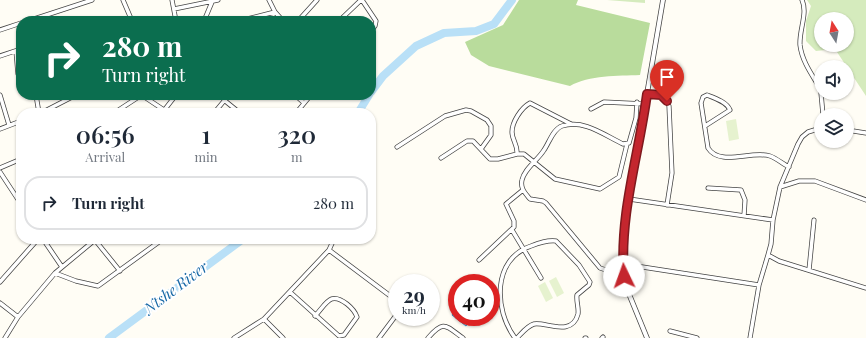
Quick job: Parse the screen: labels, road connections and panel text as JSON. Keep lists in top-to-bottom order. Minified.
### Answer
{"water":["Ntshe River"],"north":"top","page":{"turn":["280 m","Turn right"],"eta":["06:56","Arrival","1","min","320","m"],"list":[{"name":"Turn right","value":"280 m"}],"speed":"29 km/h","limit":"40"}}
